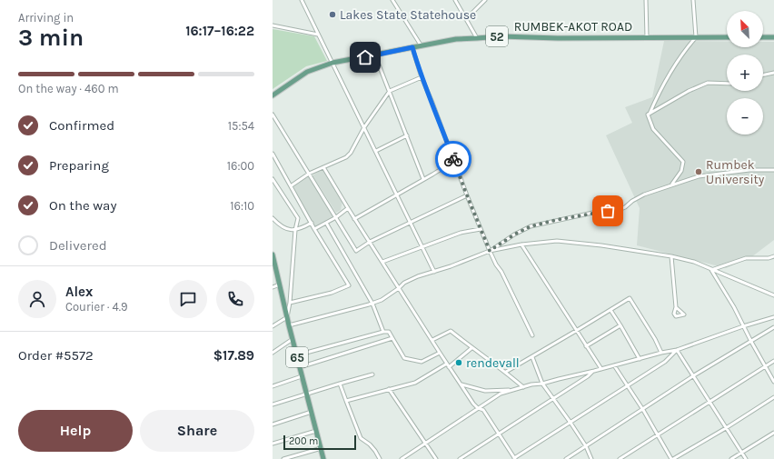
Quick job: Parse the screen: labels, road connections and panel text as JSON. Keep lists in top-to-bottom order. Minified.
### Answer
{"streets":{"main road":["RUMBEK-AKOT ROAD","52","65"]},"places":["Lakes State Statehouse","Rumbek University","rendevall"],"scale_bar":"200 m","north":"top left","page":{"heading":["3 min","Arriving in","16:17–16:22"],"panel":["Alex","Courier · 4.9","Order #5572","$17.89"],"map_buttons":["+","−"],"bar":"On the way · 460 m","list":[["Confirmed","15:54"],["Preparing","16:00"],["On the way","16:10"],"Delivered"],"buttons":["Help","Share"],"scale":"200 m"}}
